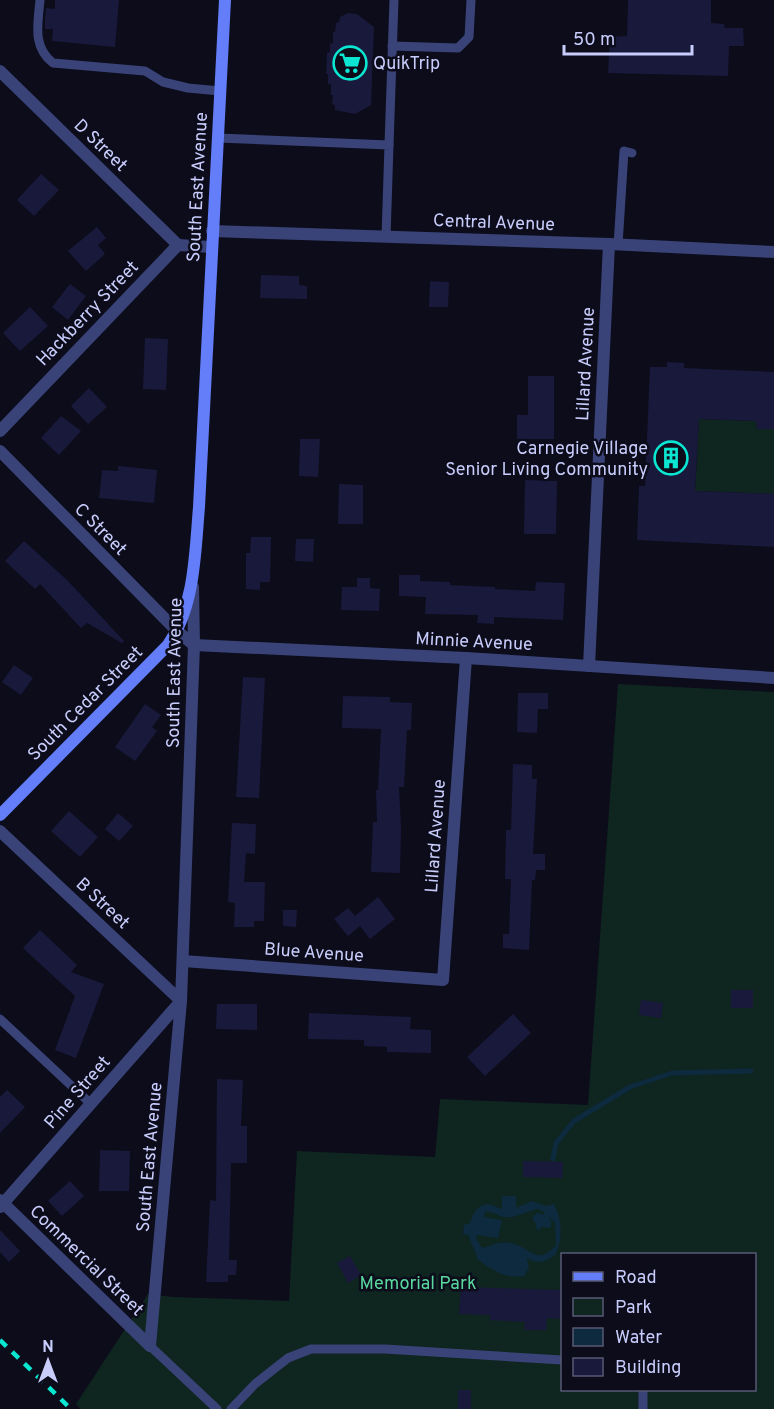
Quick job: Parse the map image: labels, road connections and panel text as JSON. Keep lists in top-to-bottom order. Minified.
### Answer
{"streets":{"main road":["South East Avenue","South Cedar Street"],"street":["D Street","Central Avenue","Hackberry Street","Lillard Avenue","C Street","Minnie Avenue","B Street","Blue Avenue","Pine Street","Commercial Street"]},"crossings":[["D Street","Hackberry Street"],["South East Avenue","Central Avenue"],["South East Avenue","Minnie Avenue"],["South East Avenue","South Cedar Street"],["South East Avenue","B Street"],["South East Avenue","Blue Avenue"],["South East Avenue","Pine Street"],["South East Avenue","Commercial Street"],["Central Avenue","Lillard Avenue"],["Lillard Avenue","Minnie Avenue"],["Lillard Avenue","Blue Avenue"],["C Street","South Cedar Street"],["B Street","Pine Street"],["Pine Street","Commercial Street"]],"parks":["Memorial Park"],"places":{"supermarket":["QuikTrip"],"building":["Carnegie Village Senior Living Community"]},"legend":["Road","Park","Water","Building"],"scale_bar":"50 m","north":"top"}
